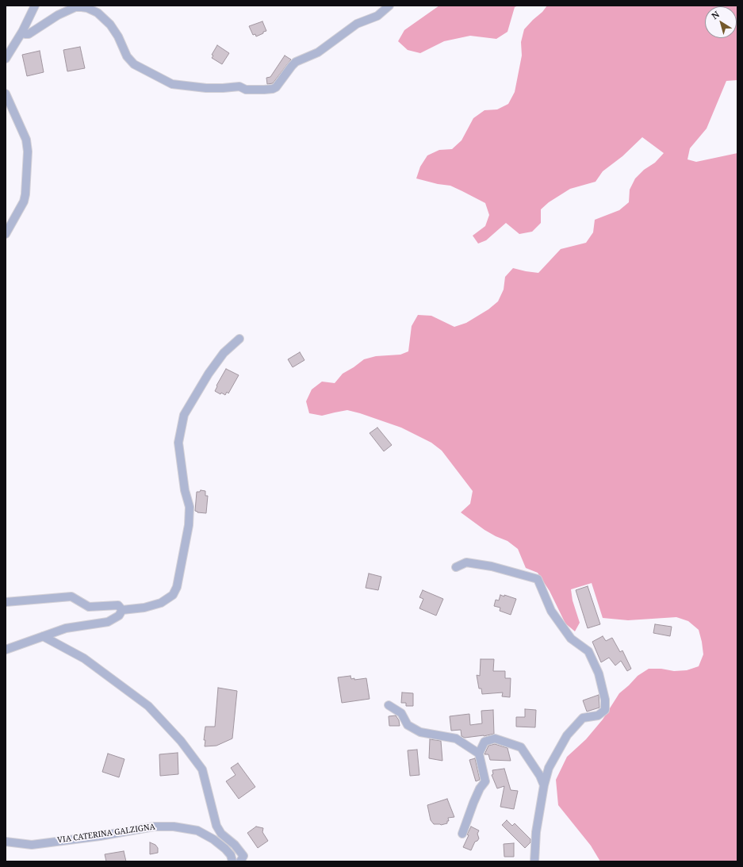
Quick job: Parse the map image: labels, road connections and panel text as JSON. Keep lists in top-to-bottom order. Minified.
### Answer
{"streets":{"street":["VIA CATERINA GALZIGNA"]},"north":"top left"}
